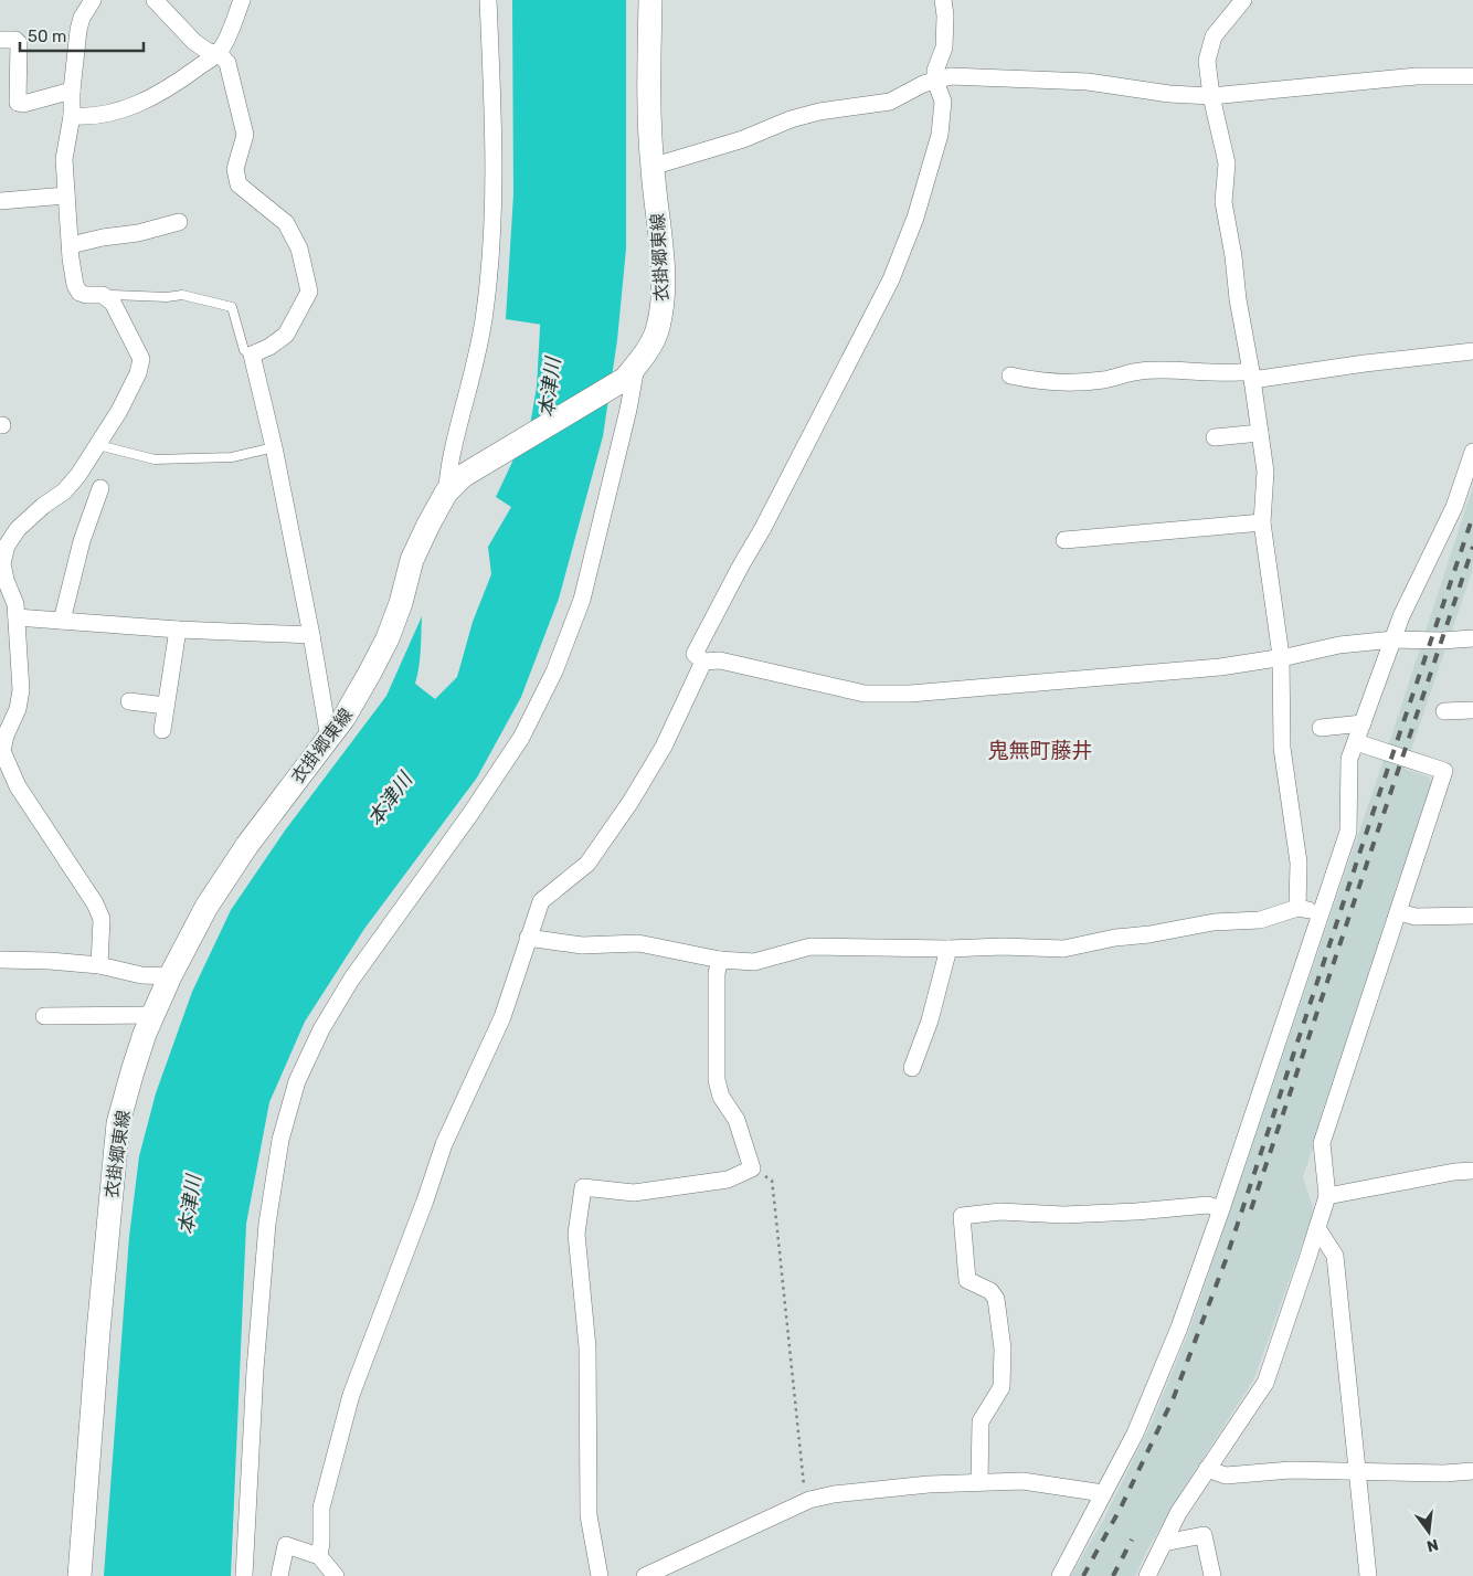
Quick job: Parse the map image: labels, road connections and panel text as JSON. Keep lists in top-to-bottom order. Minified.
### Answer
{"streets":{"main road":["衣掛郷東線"]},"districts":["鬼無町藤井"],"water":["本津川"],"scale_bar":"50 m","north":"bottom"}
